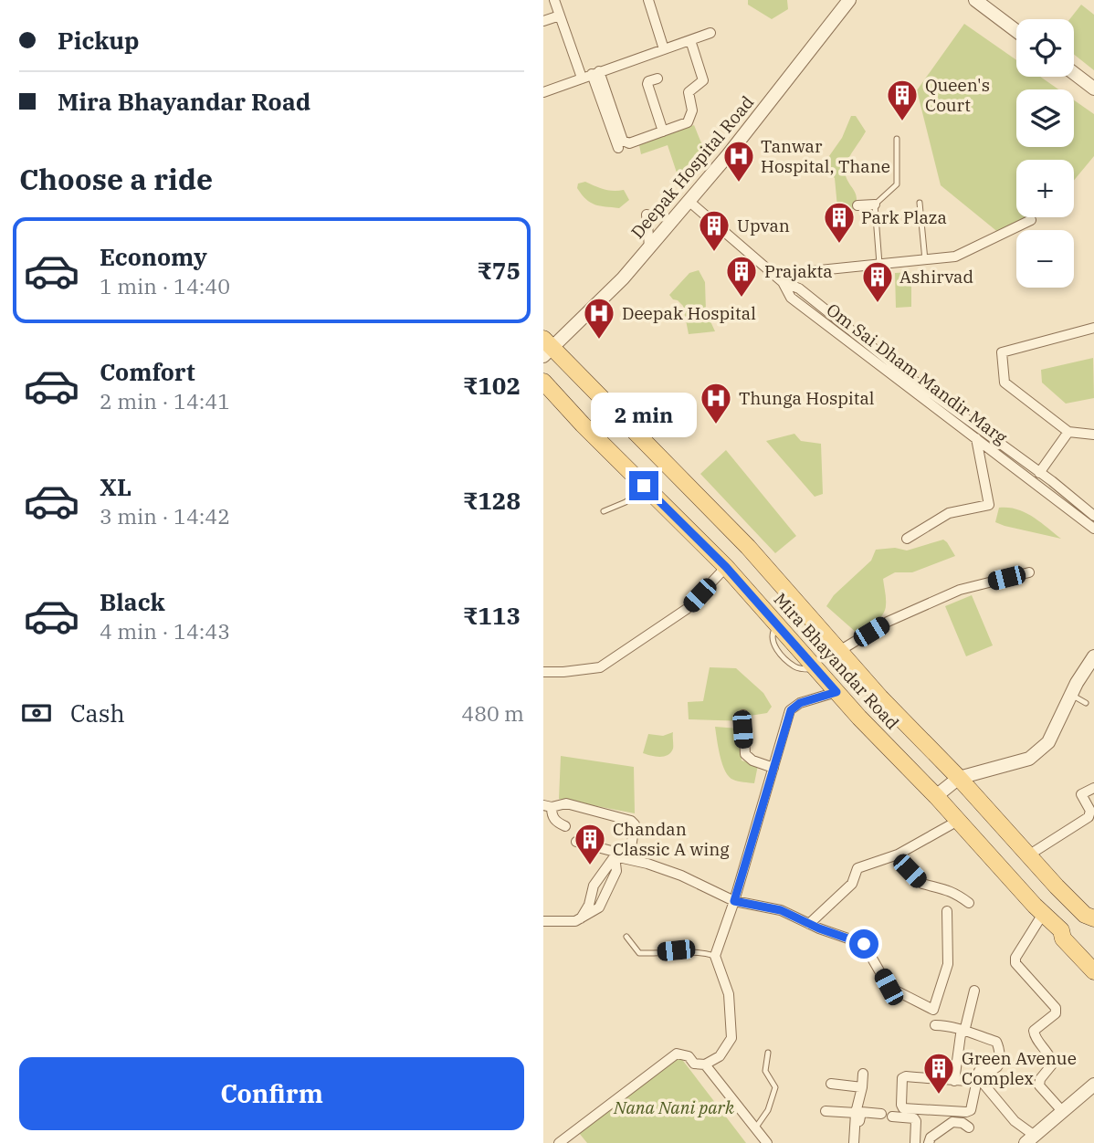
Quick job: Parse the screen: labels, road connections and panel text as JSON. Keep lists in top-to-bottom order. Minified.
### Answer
{"streets":{"main road":["Mira Bhayandar Road"],"street":["Deepak Hospital Road","Om Sai Dham Mandir Marg"]},"crossings":[["Deepak Hospital Road","Om Sai Dham Mandir Marg"],["Deepak Hospital Road","Mira Bhayandar Road"]],"parks":["Nana Nani park"],"places":{"building":["Queen's Court","Park Plaza","Upvan","Prajakta","Ashirvad","Chandan Classic A wing","Green Avenue Complex"],"hospital":["Tanwar Hospital, Thane","Deepak Hospital","Thunga Hospital"]},"page":{"banner":["Pickup","Mira Bhayandar Road"],"map_buttons":["+","−"],"heading":"Choose a ride","list":[{"name":"Economy","note":"1 min · 14:40","value":"₹75"},{"name":"Comfort","note":"2 min · 14:41","value":"₹102"},{"name":"XL","note":"3 min · 14:42","value":"₹128"},{"name":"Black","note":"4 min · 14:43","value":"₹113"}],"bubble":"2 min","pay":["Cash","480 m"],"buttons":"Confirm"}}
